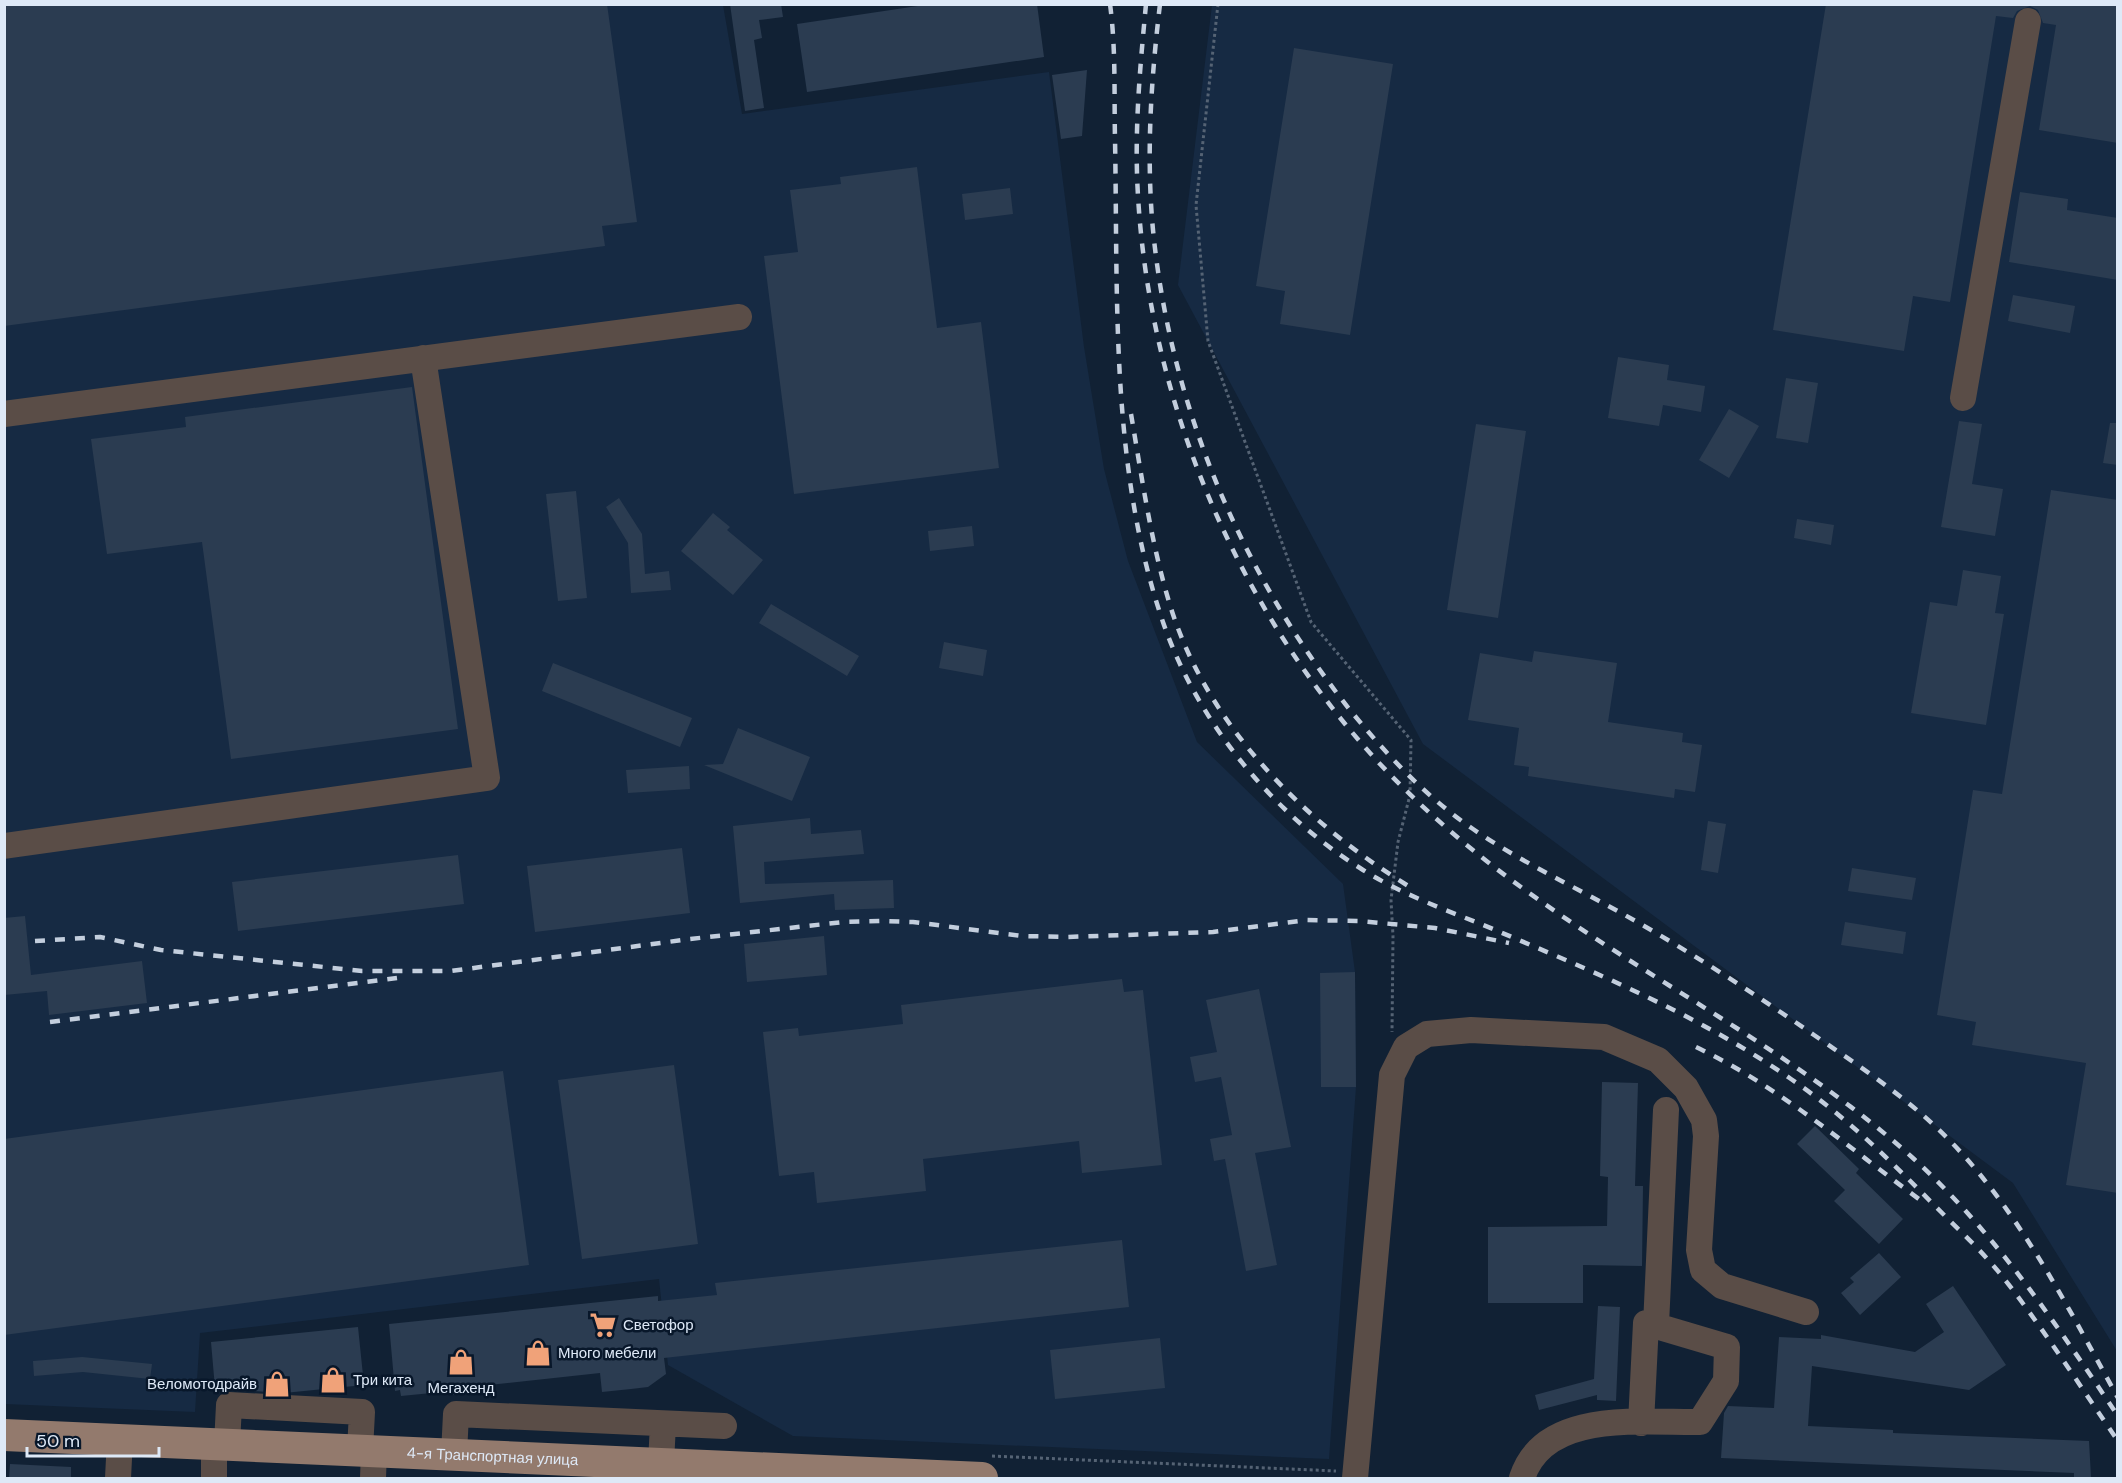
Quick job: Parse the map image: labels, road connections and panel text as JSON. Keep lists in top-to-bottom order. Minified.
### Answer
{"streets":{"main road":["4-я Транспортная улица"]},"places":{"supermarket":["Светофор"],"shop":["Много мебели","Мегахенд","Три кита","Веломотодрайв"]},"scale_bar":"50 m"}
